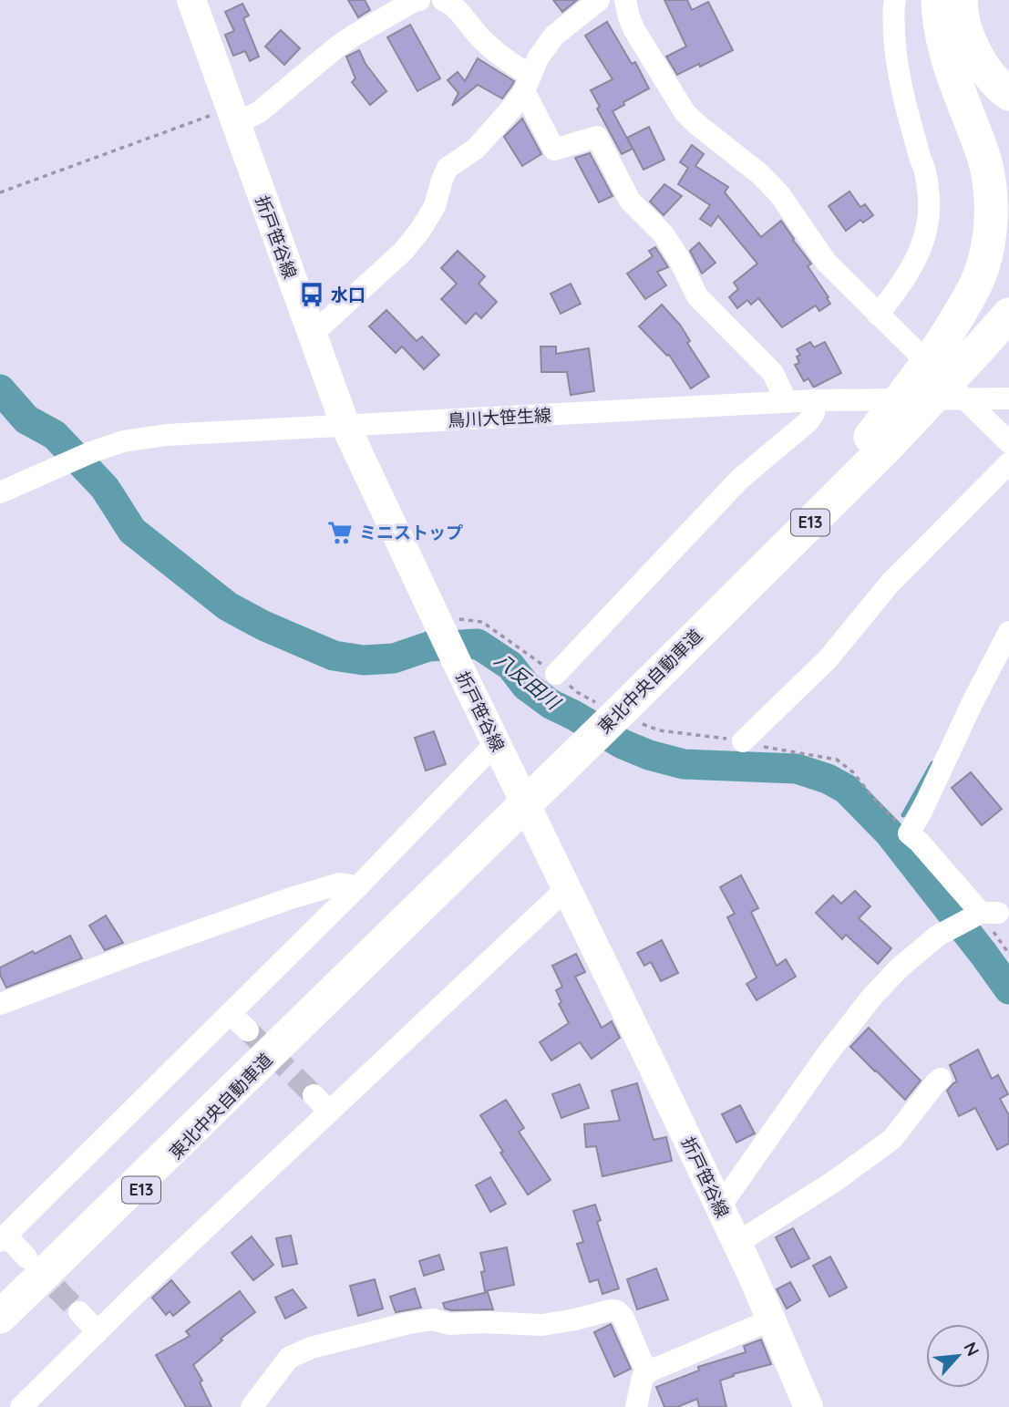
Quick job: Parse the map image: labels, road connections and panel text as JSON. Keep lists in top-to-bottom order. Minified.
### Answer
{"streets":{"highway":["E13","東北中央自動車道"],"main road":["折戸笹谷線"],"street":["鳥川大笹生線"]},"crossings":[["折戸笹谷線","鳥川大笹生線"]],"water":["八反田川"],"places":{"bus stop":["水口"],"supermarket":["ミニストップ"]},"north":"top right"}
